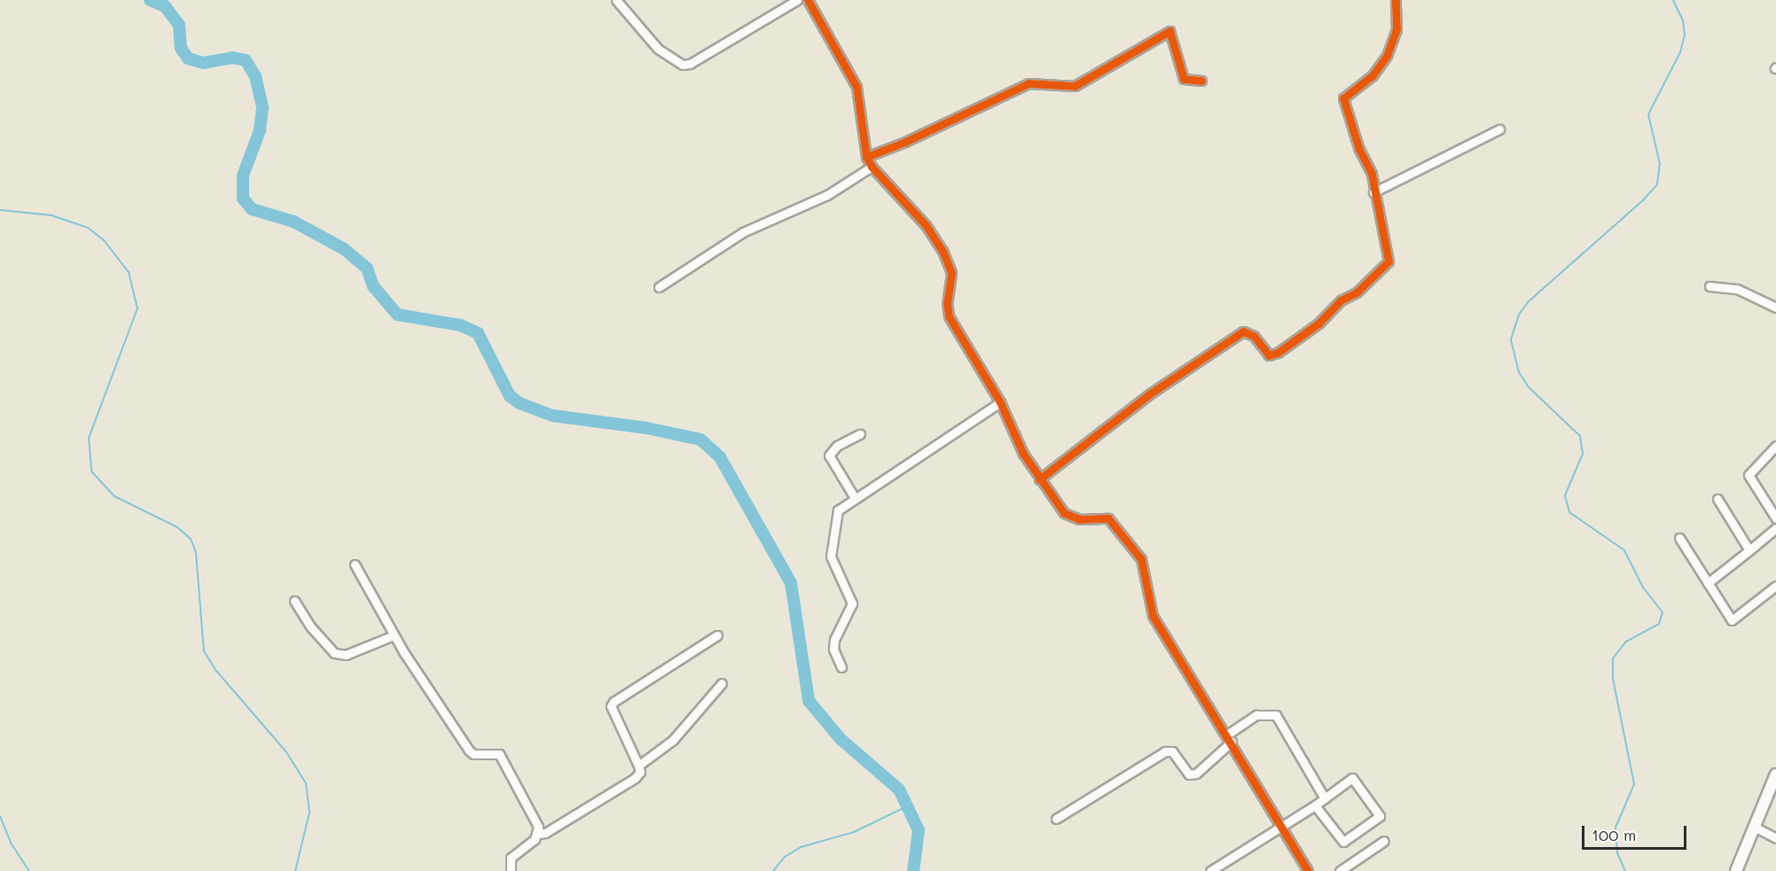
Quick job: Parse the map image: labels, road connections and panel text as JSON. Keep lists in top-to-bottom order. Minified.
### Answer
{"scale_bar":"100 m"}
